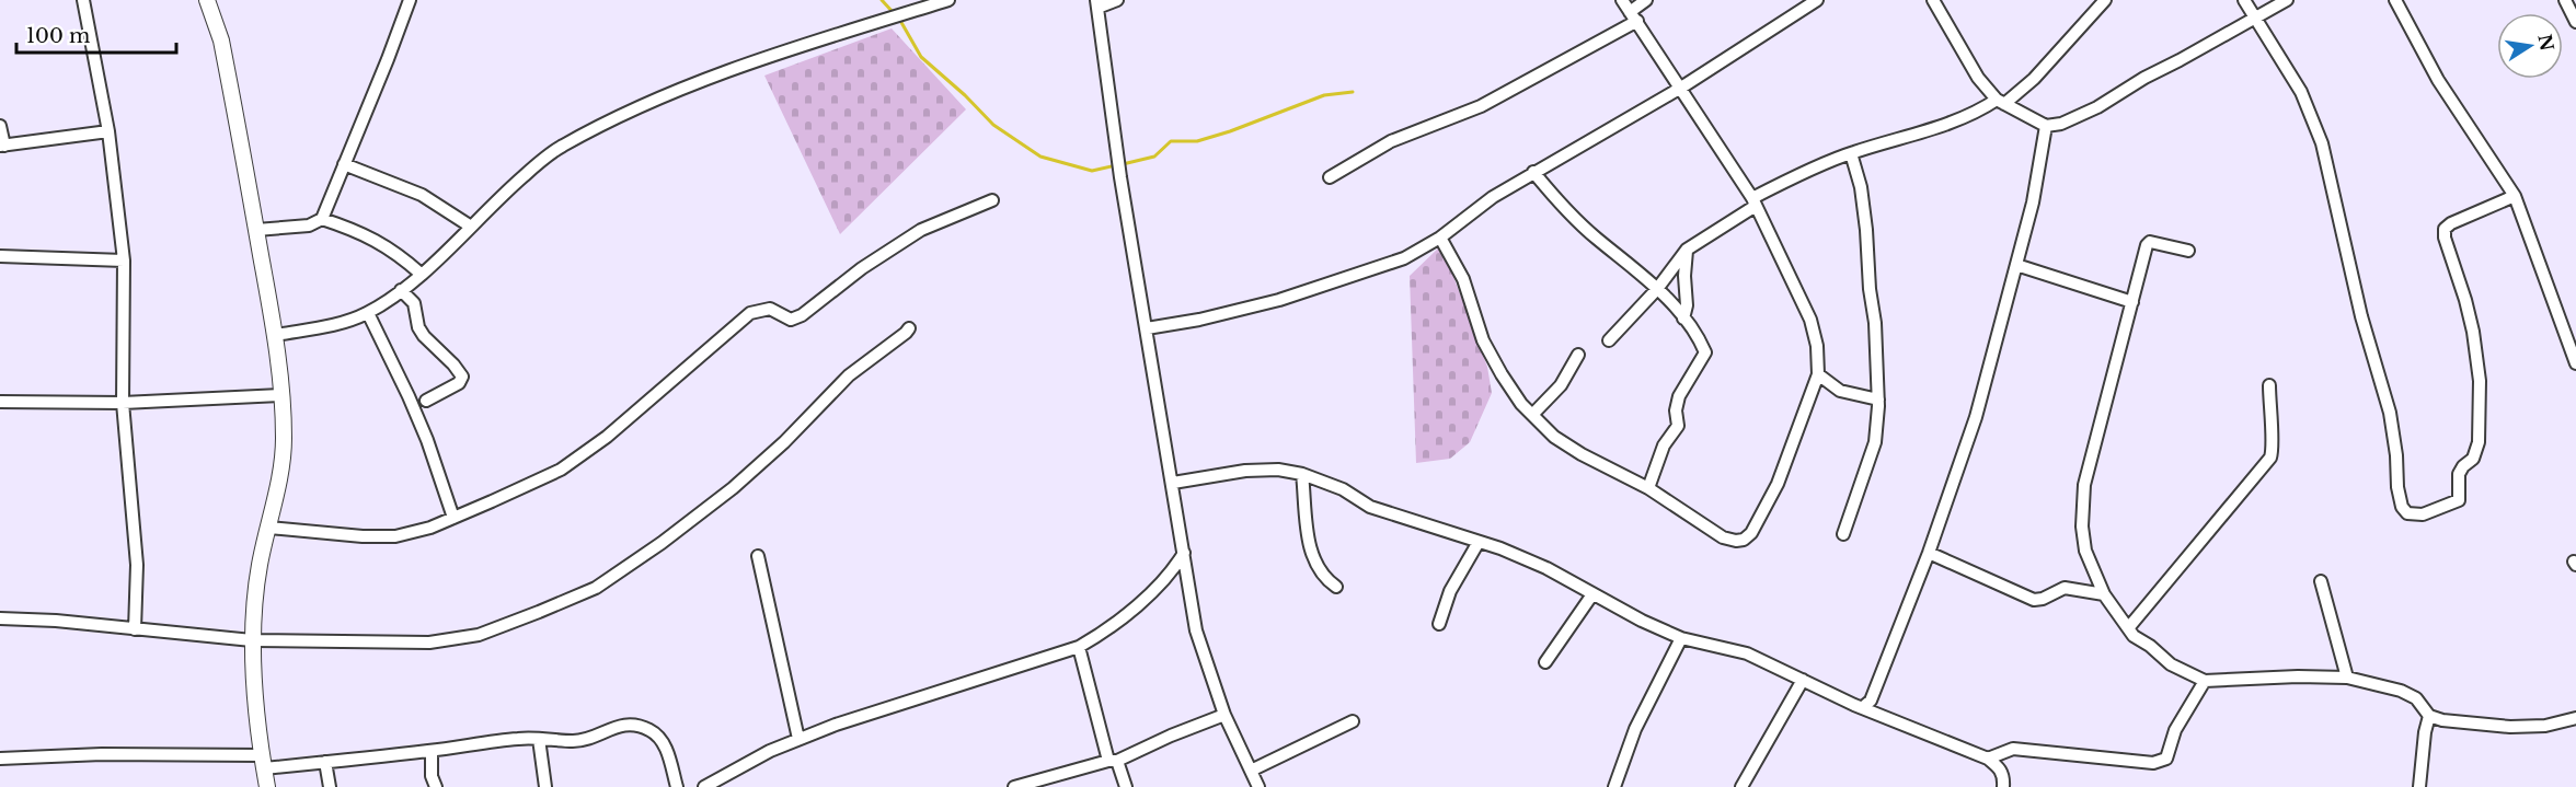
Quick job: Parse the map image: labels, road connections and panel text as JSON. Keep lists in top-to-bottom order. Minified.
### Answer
{"scale_bar":"100 m","north":"right"}
